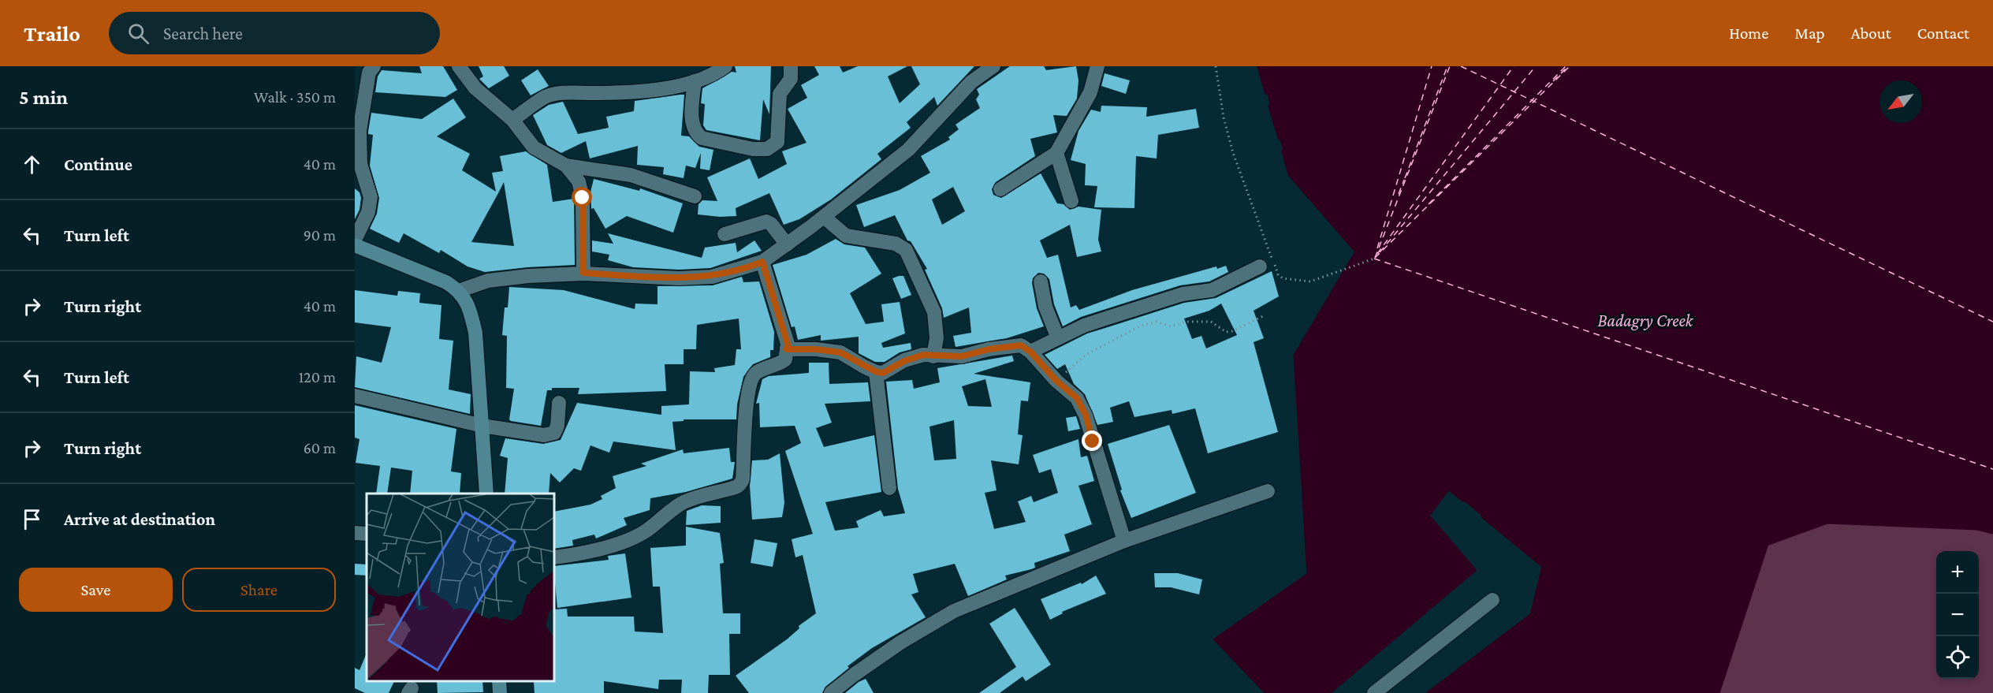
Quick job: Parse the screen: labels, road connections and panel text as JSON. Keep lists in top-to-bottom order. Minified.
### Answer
{"water":["Badagry Creek"],"north":"bottom left","page":{"header":"Trailo","search":"Search here","nav":["Home","Map","About","Contact"],"heading":["5 min","Walk · 350 m"],"list":[["Continue","40 m"],["Turn left","90 m"],["Turn right","40 m"],["Turn left","120 m"],["Turn right","60 m"],"Arrive at destination"],"map_buttons":["+","−"],"buttons":["Save","Share"]}}
